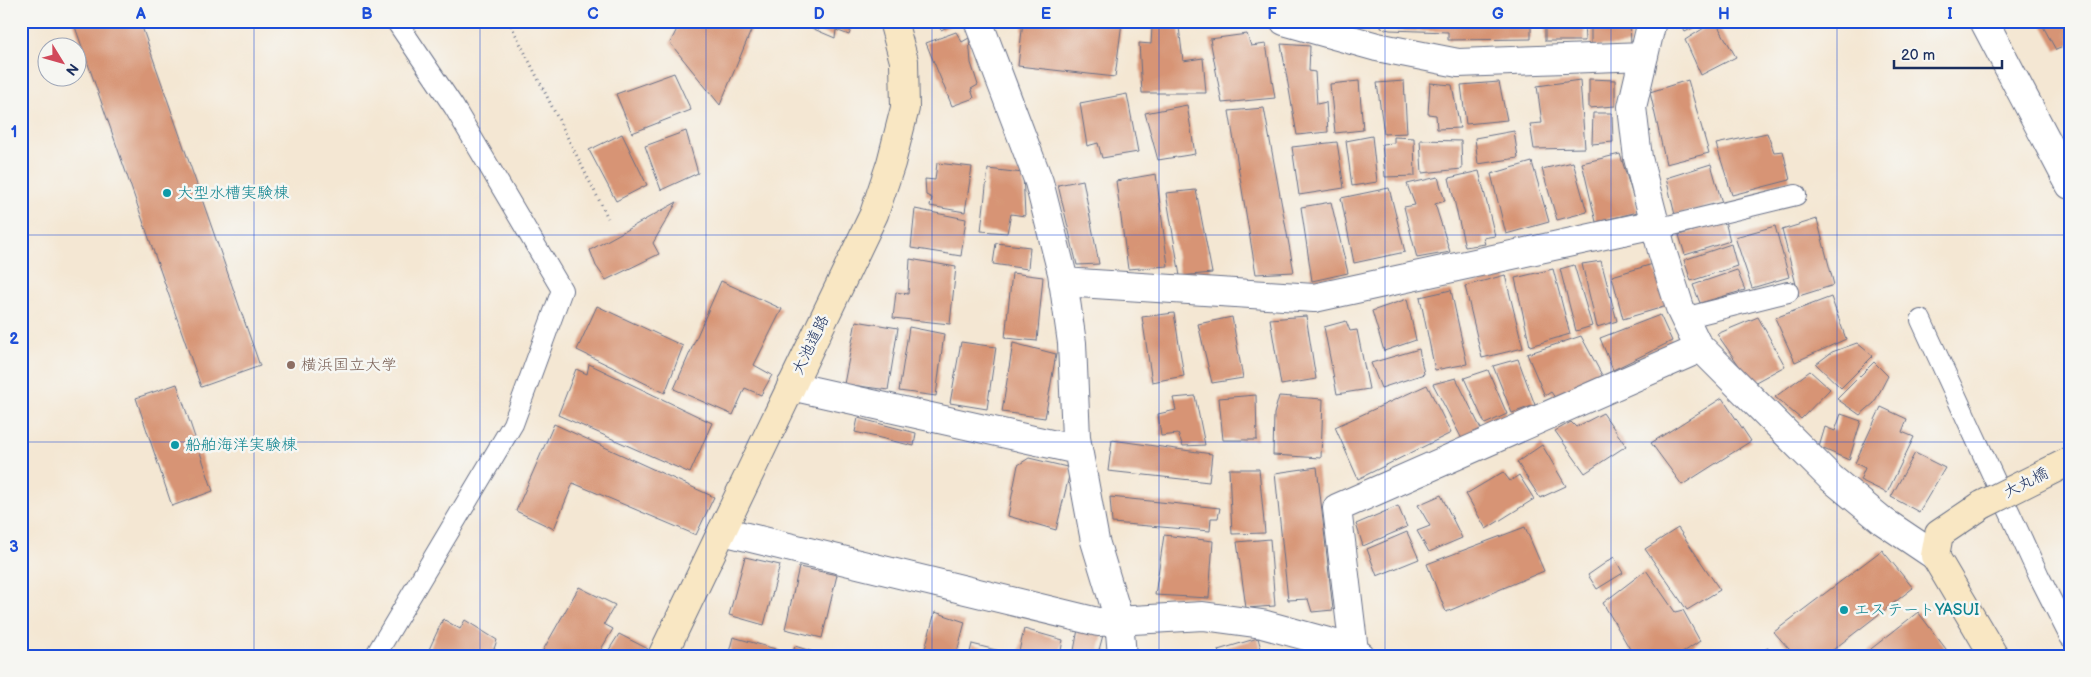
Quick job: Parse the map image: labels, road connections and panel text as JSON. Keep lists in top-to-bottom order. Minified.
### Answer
{"streets":{"street":["大池道路","大丸橋"]},"places":["大型水槽実験棟","横浜国立大学","船舶海洋実験棟","エステートYASUI"],"scale_bar":"20 m","north":"bottom right","grid":{"columns":["A","B","C","D","E","F","G","H","I"],"rows":["1","2","3"]}}
